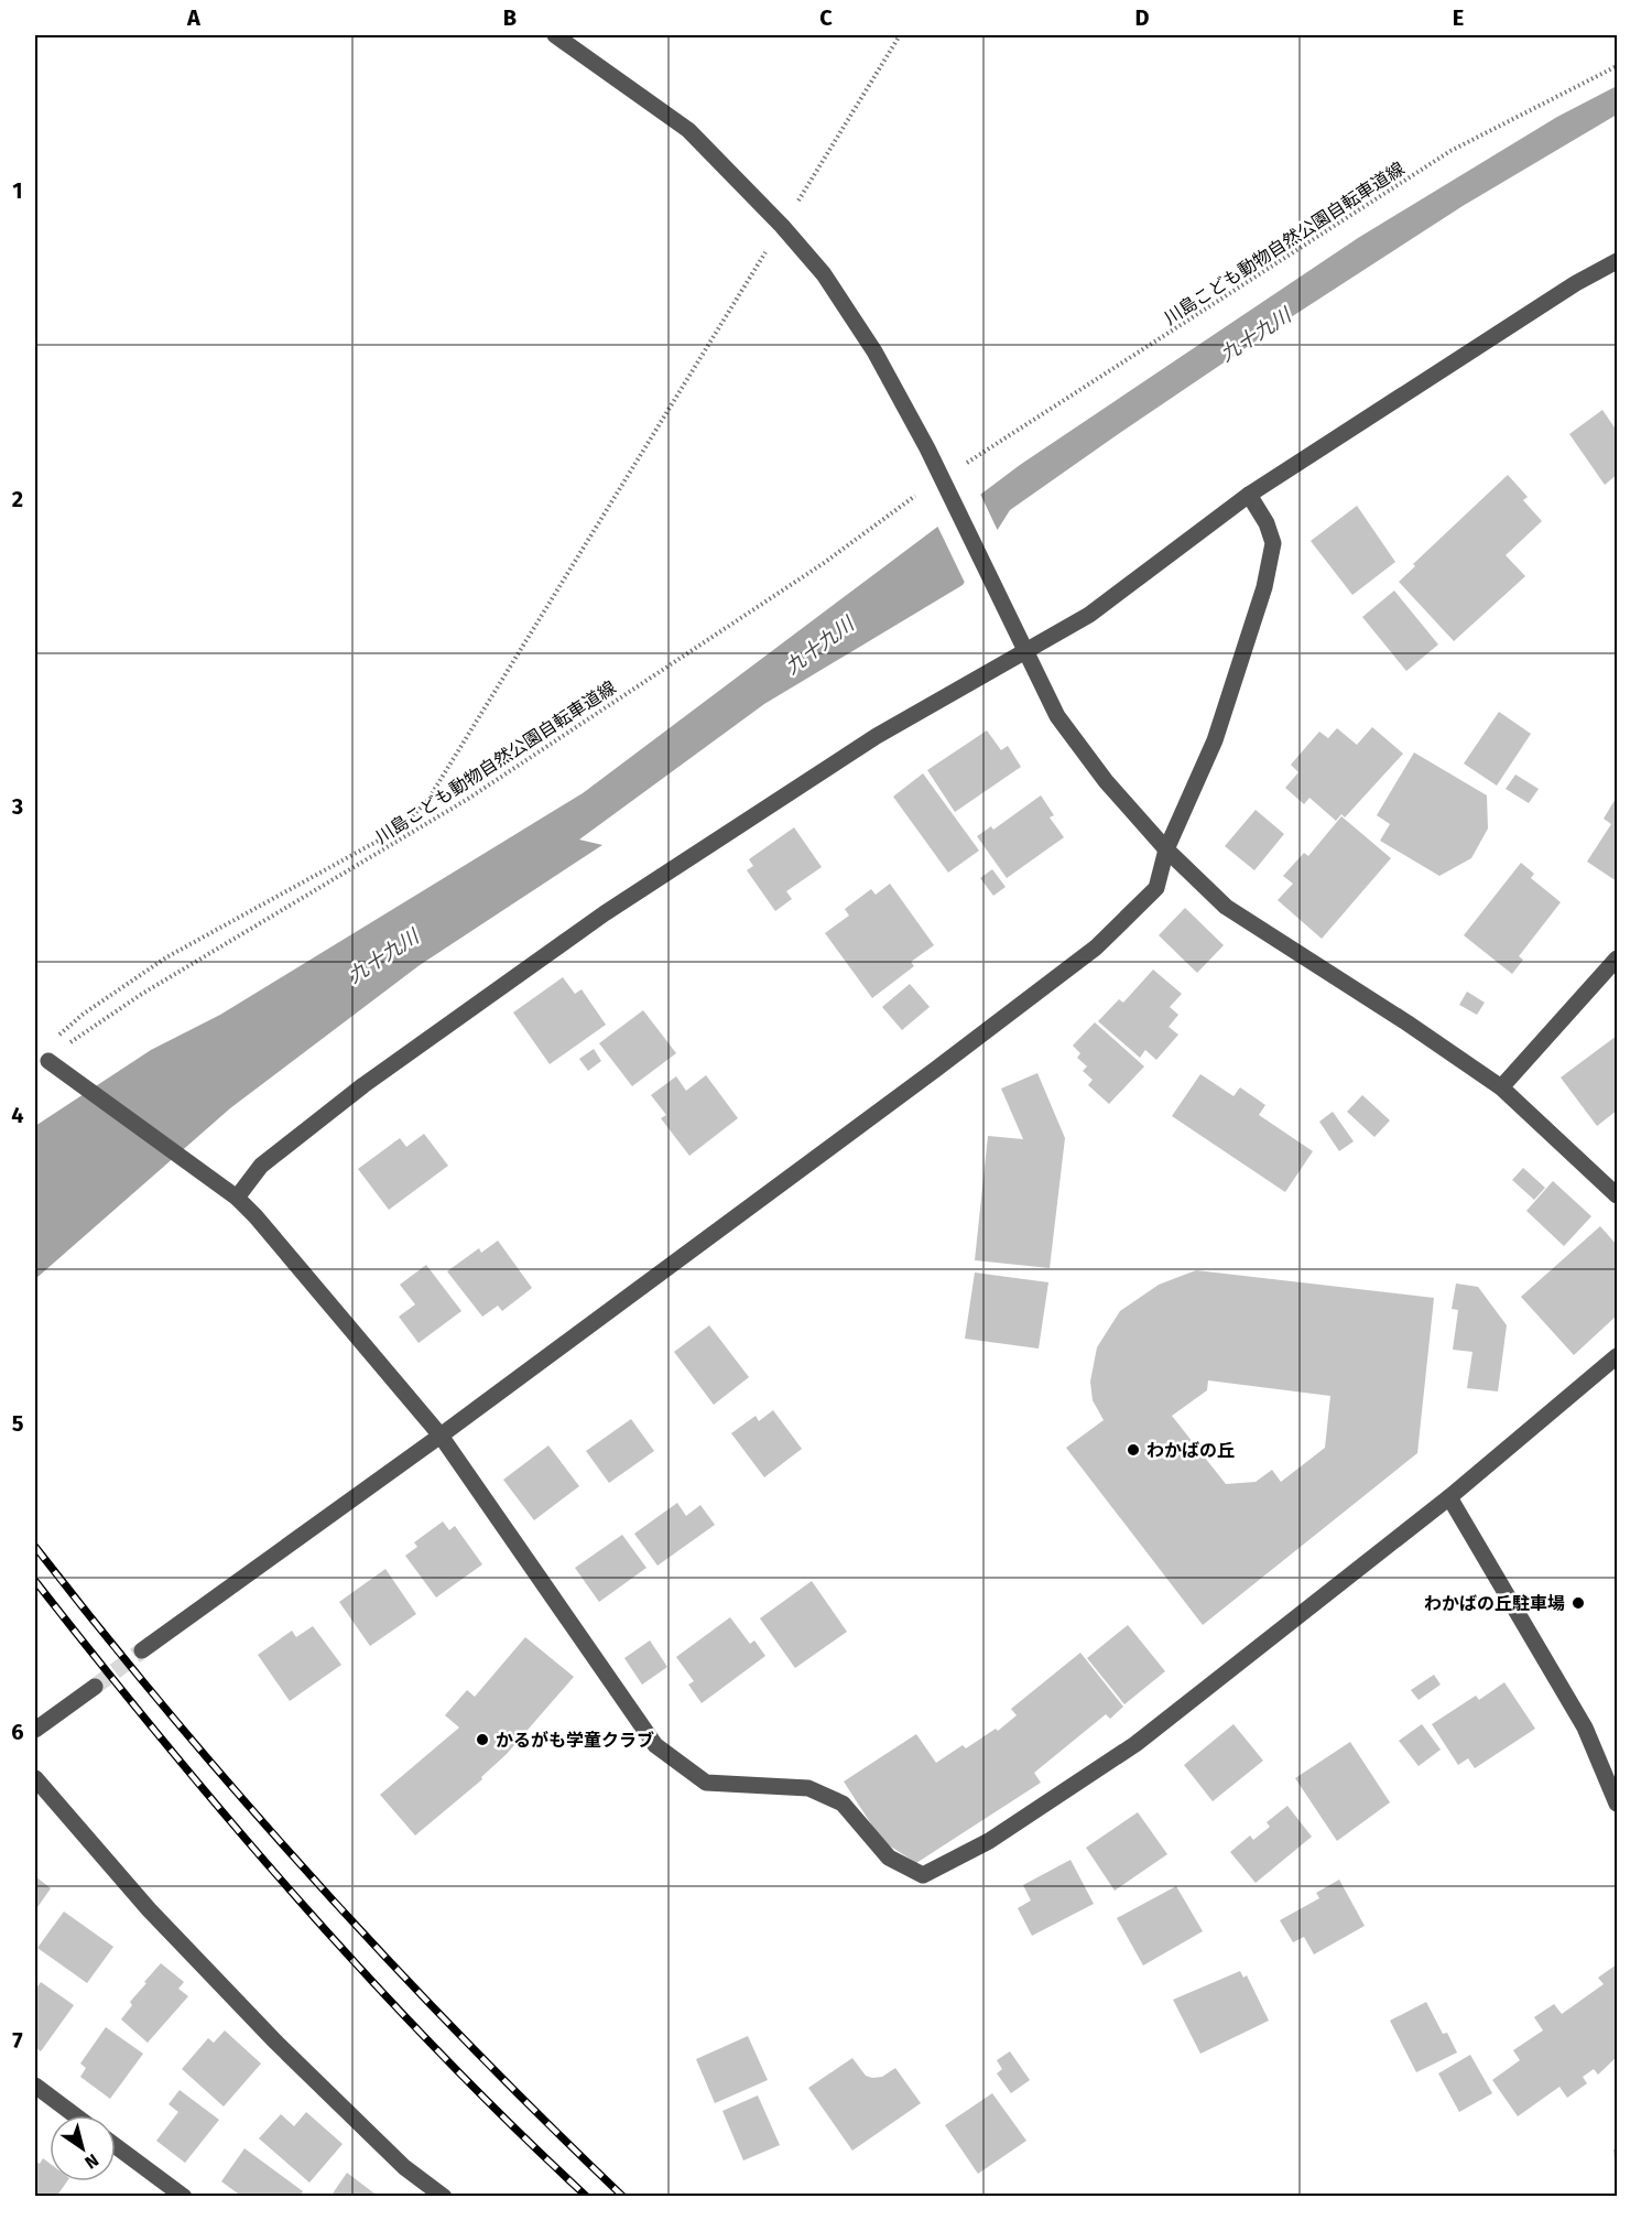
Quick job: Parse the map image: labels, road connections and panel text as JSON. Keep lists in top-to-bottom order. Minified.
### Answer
{"streets":{"path":["川島こども動物自然公園自転車道線"]},"water":["九十九川"],"places":["わかばの丘","わかばの丘駐車場","かるがも学童クラブ"],"north":"bottom right","grid":{"columns":["A","B","C","D","E"],"rows":["1","2","3","4","5","6","7"]}}
